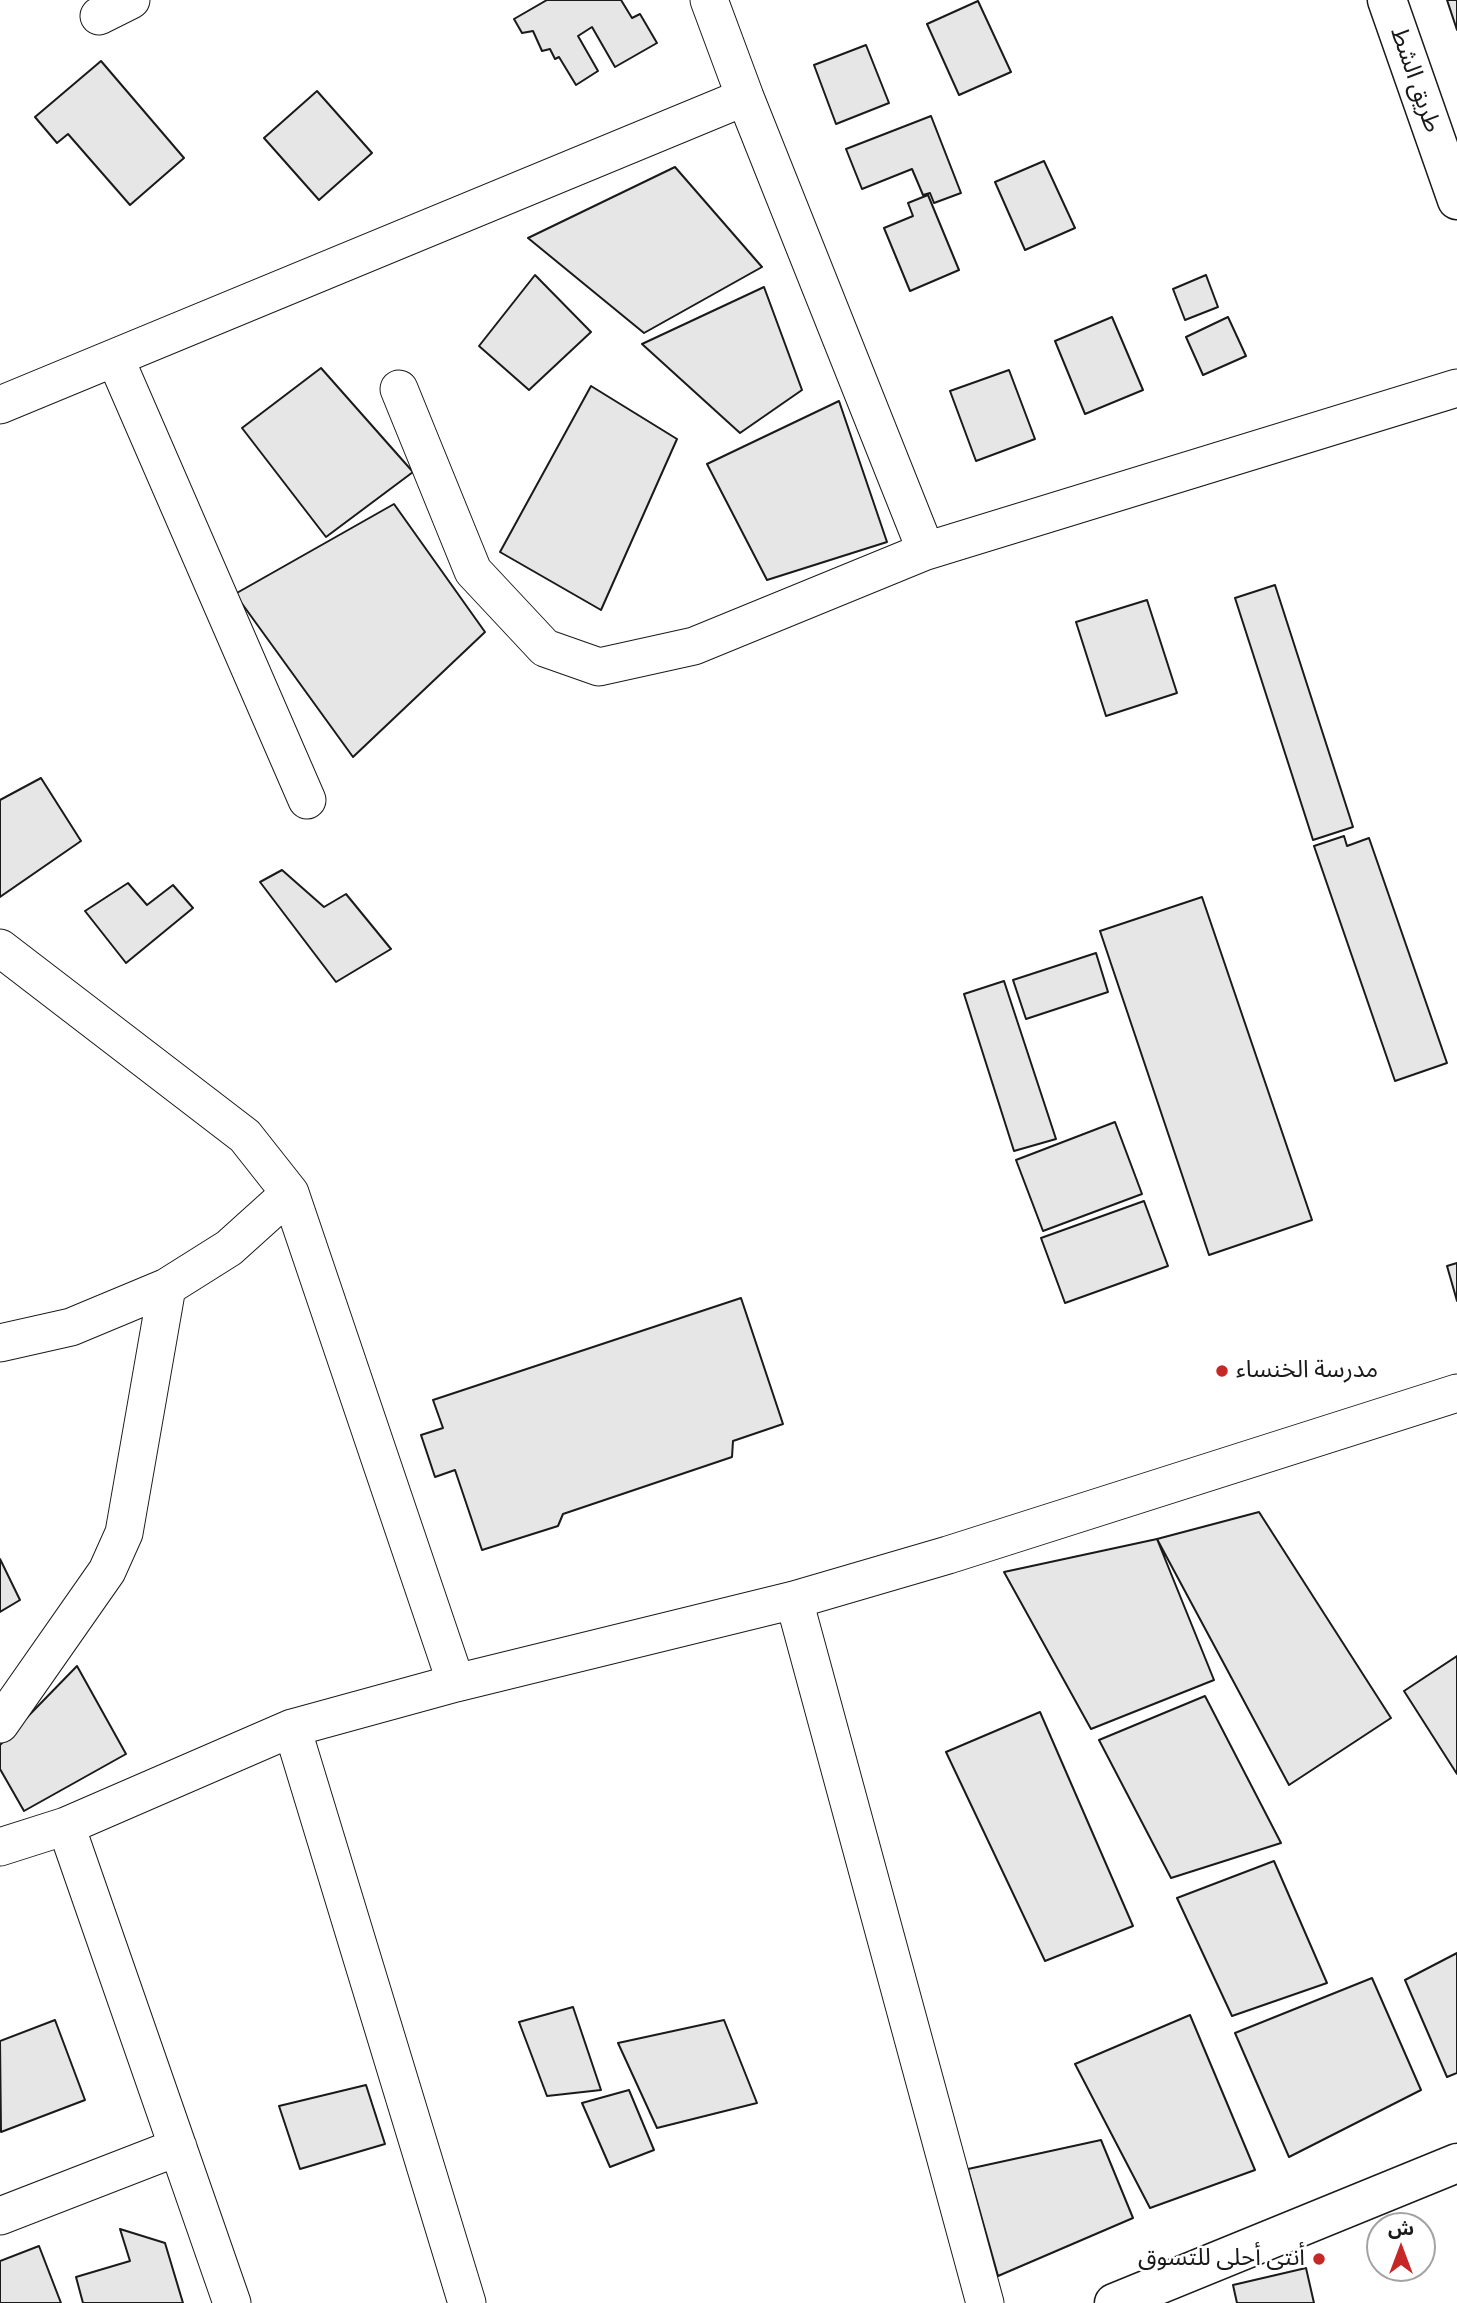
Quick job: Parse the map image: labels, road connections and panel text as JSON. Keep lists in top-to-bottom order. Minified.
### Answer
{"streets":{"main road":["طريق الشط"]},"places":["مدرسة الخنساء","أنتى أحلى للتسوق"],"north":"top"}
